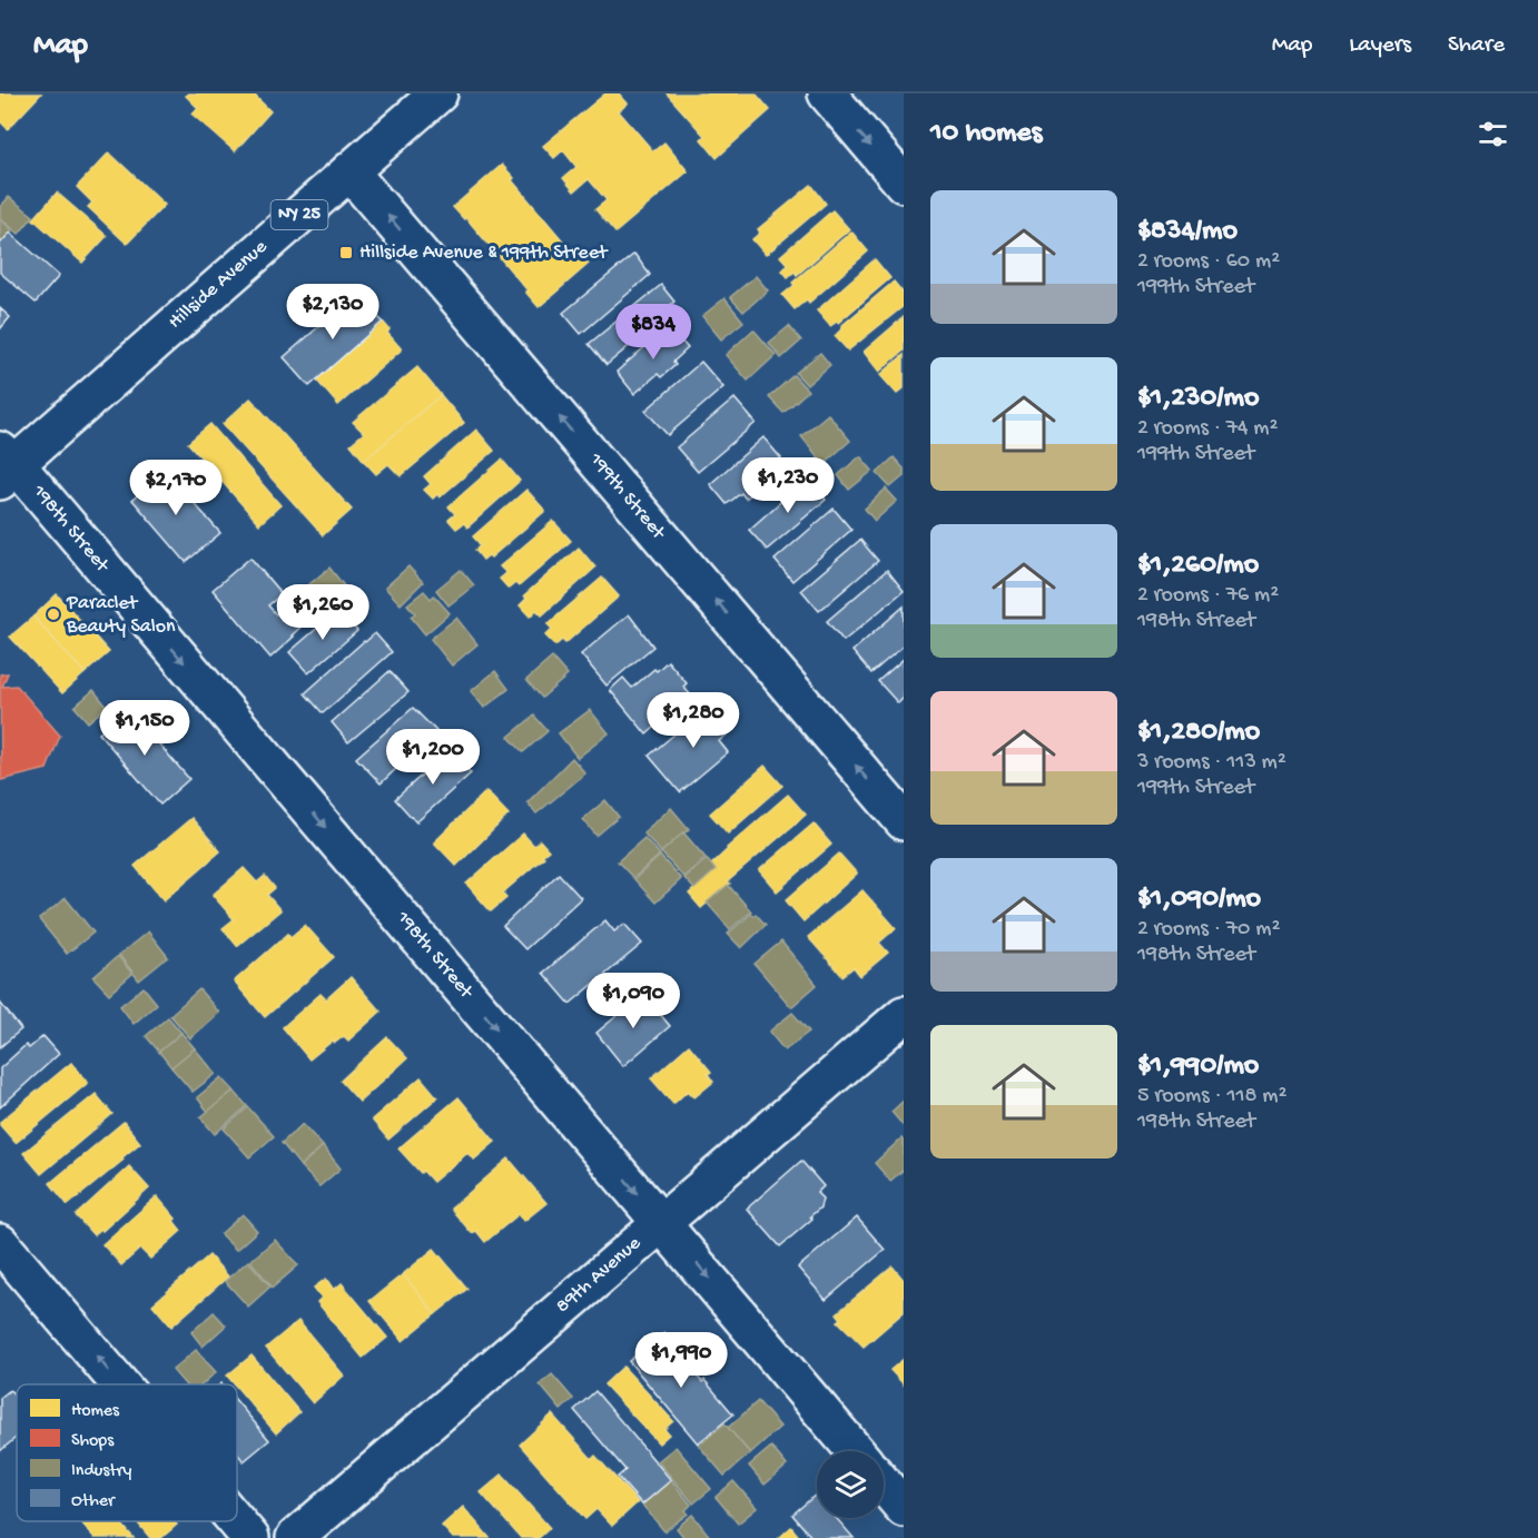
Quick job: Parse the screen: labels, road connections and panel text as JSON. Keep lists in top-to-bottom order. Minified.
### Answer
{"streets":{"street":["NY 25","Hillside Avenue","199th Street","198th Street","89th Avenue"]},"crossings":[["Hillside Avenue","199th Street"],["Hillside Avenue","198th Street"],["198th Street","89th Avenue"]],"one_way":["199th Street","198th Street"],"places":{"transit":["Hillside Avenue & 199th Street"],"other":["Paraclet Beauty Salon"]},"legend":["Homes","Shops","Industry","Other"],"page":{"header":"Map","nav":["Map","Layers","Share"],"heading":"10 homes","list":[{"name":"$834/mo","note":"2 rooms · 60 m² · 199th Street"},{"name":"$1,230/mo","note":"2 rooms · 74 m² · 199th Street"},{"name":"$1,260/mo","note":"2 rooms · 76 m² · 198th Street"},{"name":"$1,280/mo","note":"3 rooms · 113 m² · 199th Street"},{"name":"$1,090/mo","note":"2 rooms · 70 m² · 198th Street"},{"name":"$1,990/mo","note":"5 rooms · 118 m² · 198th Street"}],"price":["$2,130","$834","$1,230","$2,170","$1,260","$1,280","$1,150","$1,200","$1,090","$1,990"]}}
